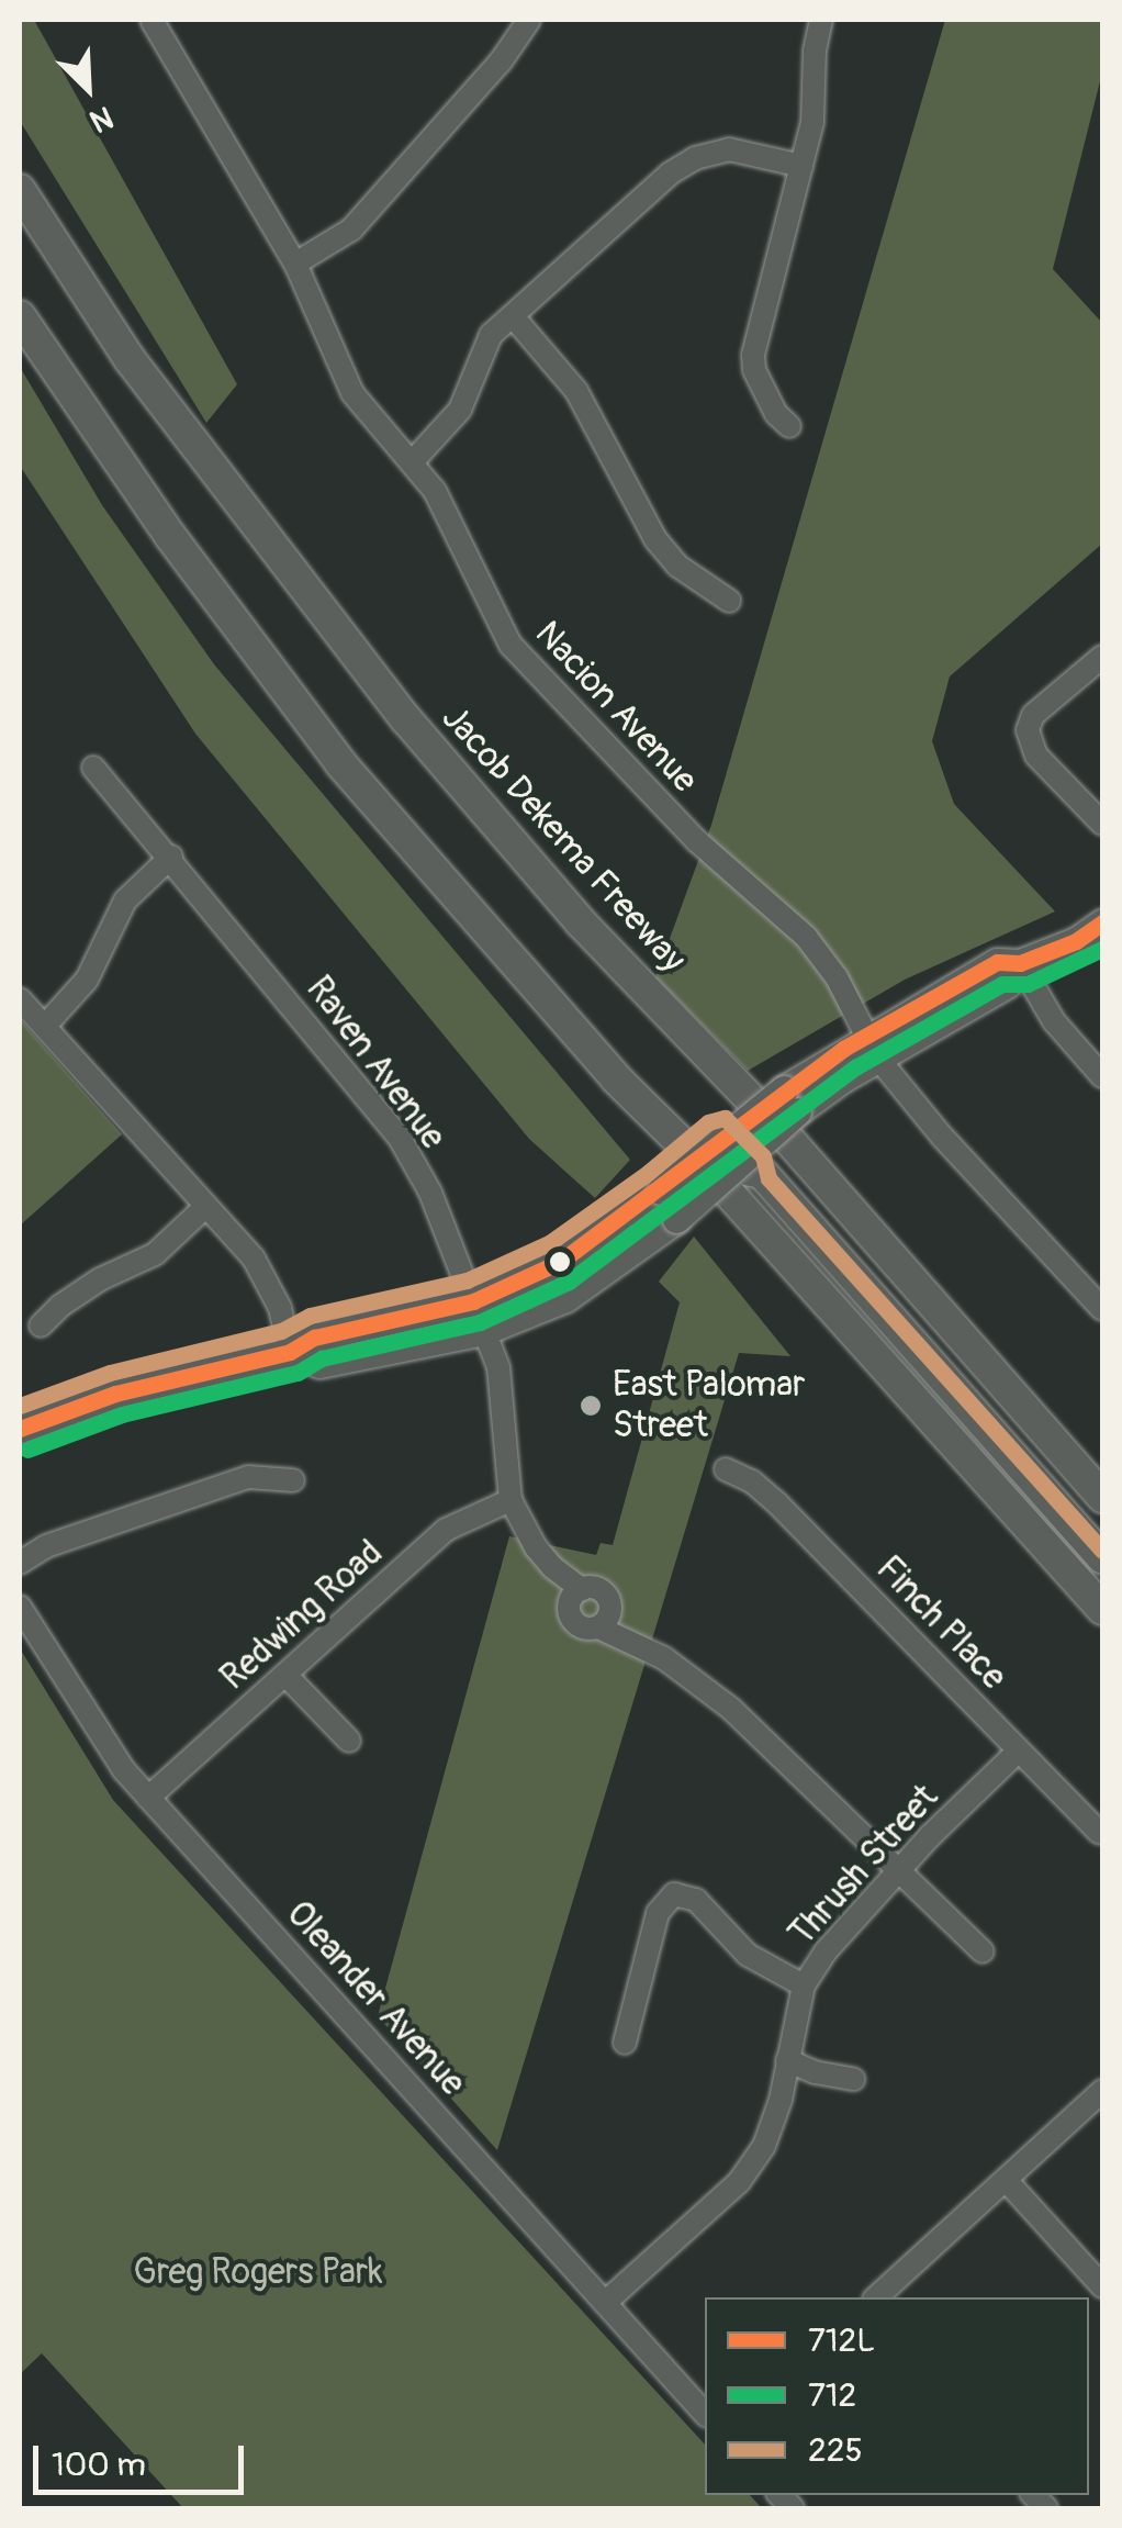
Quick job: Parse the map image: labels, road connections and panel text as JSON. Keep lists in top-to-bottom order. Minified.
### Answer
{"streets":{"highway":["Jacob Dekema Freeway"],"street":["Nacion Avenue","Raven Avenue","Redwing Road","Finch Place","Thrush Street","Oleander Avenue"]},"crossings":[["Raven Avenue","Redwing Road"],["Redwing Road","Oleander Avenue"],["Finch Place","Thrush Street"],["Thrush Street","Oleander Avenue"]],"parks":["Greg Rogers Park"],"places":["East Palomar Street"],"lines":["transit line 712L","transit line 712","transit line 225"],"legend":["712L","712","225"],"scale_bar":"100 m","north":"bottom right"}
